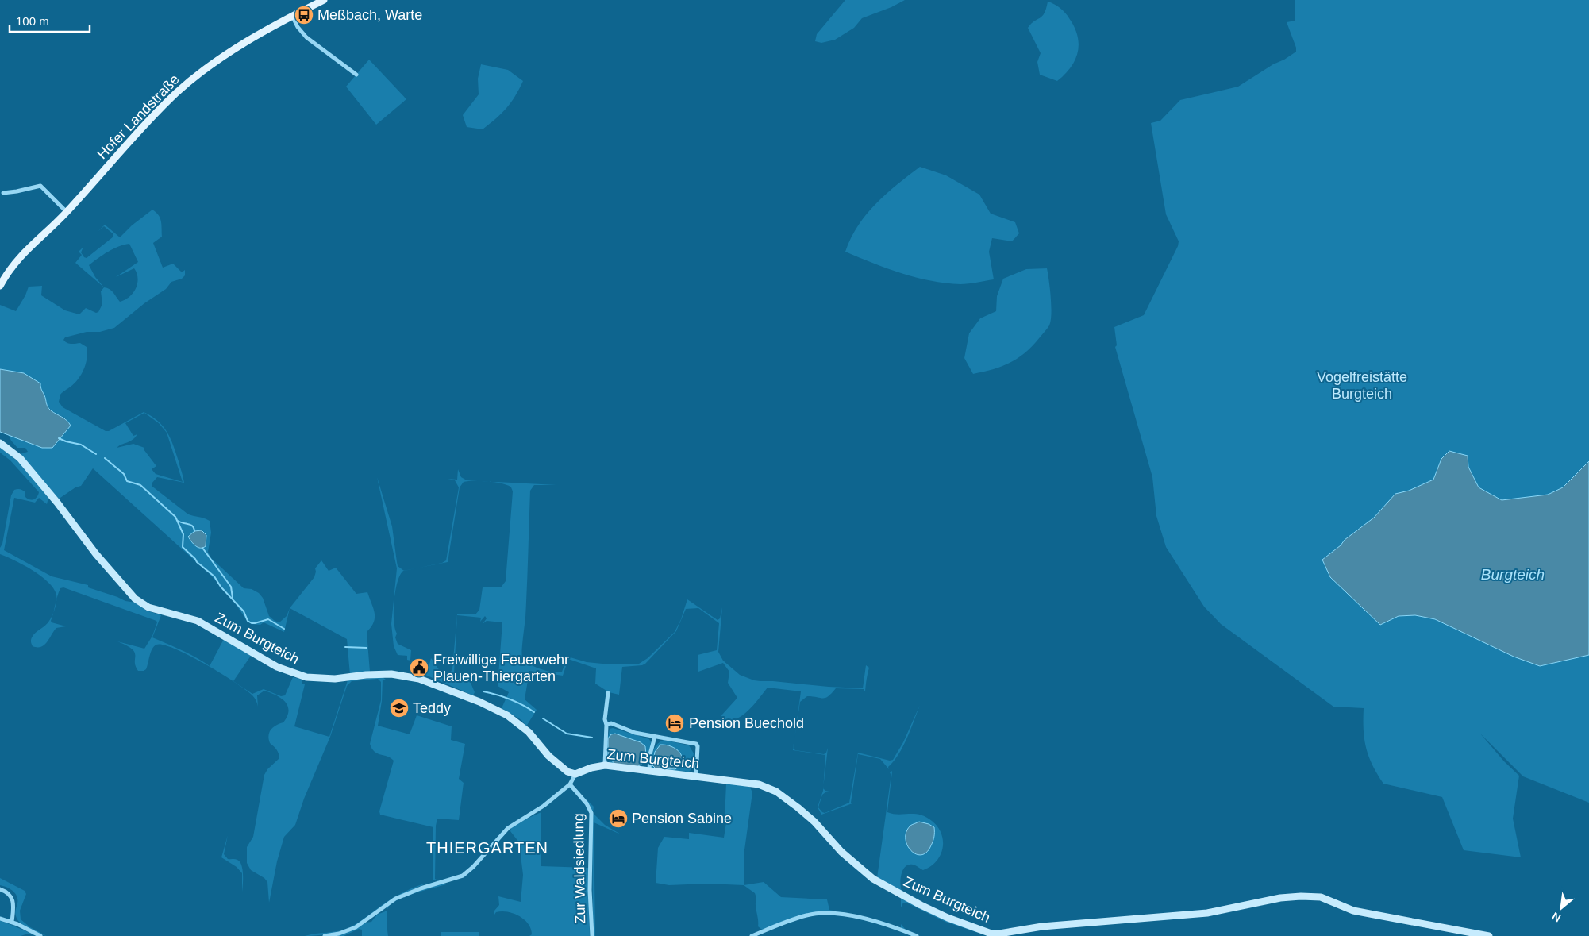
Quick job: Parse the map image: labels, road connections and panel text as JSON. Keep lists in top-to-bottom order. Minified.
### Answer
{"streets":{"main road":["Hofer Landstraße"],"street":["Zum Burgteich","Zur Waldsiedlung"]},"districts":["THIERGARTEN"],"water":["Burgteich"],"parks":["Vogelfreistätte Burgteich"],"places":{"bus stop":["Meßbach, Warte"],"public building":["Freiwillige Feuerwehr Plauen-Thiergarten"],"school or university":["Teddy"],"hotel":["Pension Buechold","Pension Sabine"]},"scale_bar":"100 m","north":"bottom left"}
